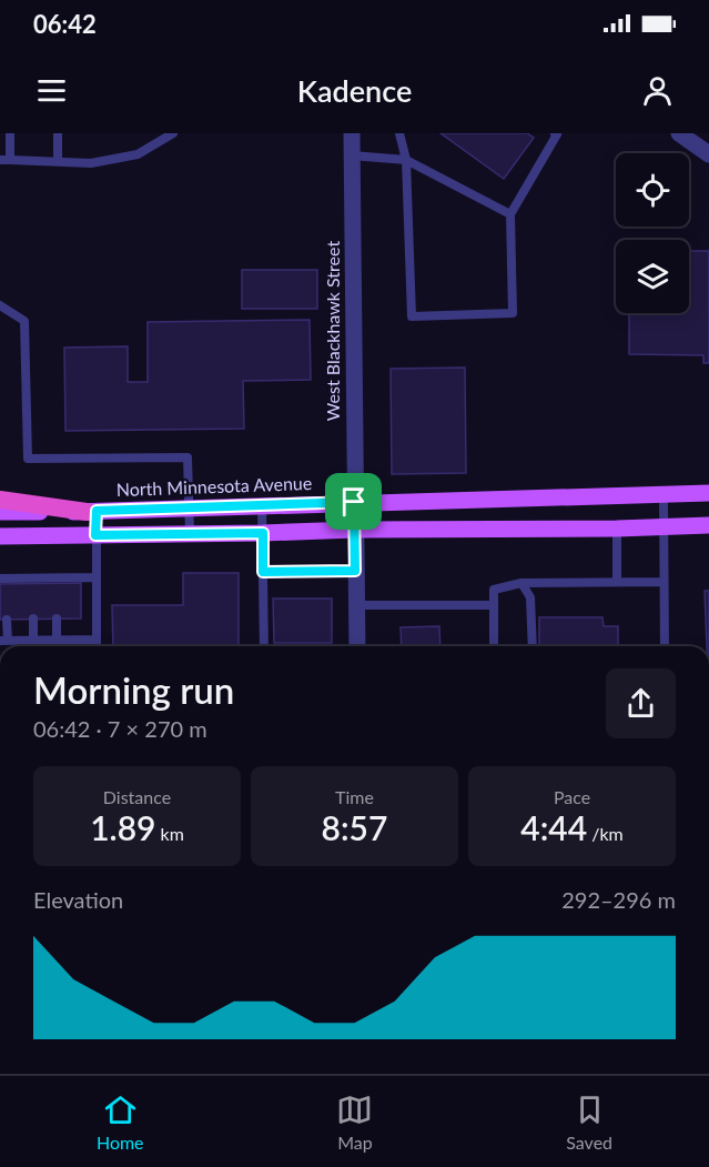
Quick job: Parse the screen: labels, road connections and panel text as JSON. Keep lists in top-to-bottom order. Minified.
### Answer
{"streets":{"main road":["North Minnesota Avenue"],"street":["West Blackhawk Street"]},"crossings":[["West Blackhawk Street","North Minnesota Avenue"]],"page":{"status":"06:42","header":"Kadence","heading":["Morning run","06:42 · 7 × 270 m"],"stats":[["Distance","1.89 km"],["Time","8:57"],["Pace","4:44 /km"]],"chart":["Elevation","292–296 m"],"tabs":["Home","Map","Saved"]}}
